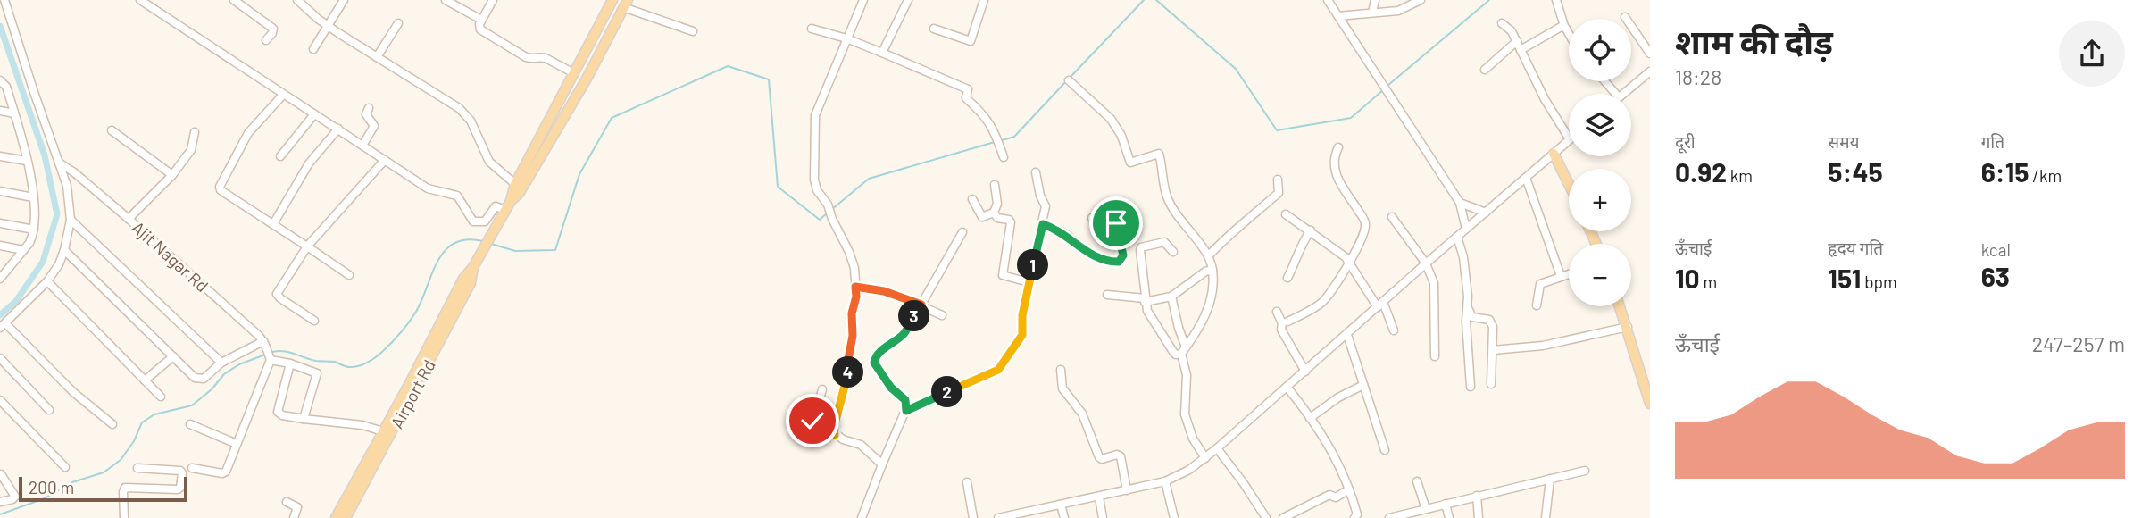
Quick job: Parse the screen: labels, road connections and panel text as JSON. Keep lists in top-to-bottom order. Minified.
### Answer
{"streets":{"main road":["Airport Rd"],"street":["Ajit Nagar Rd"]},"scale_bar":"200 m","page":{"heading":["शाम की दौड़","18:28"],"map_buttons":["+","−"],"stats":[["दूरी","0.92 km"],["समय","5:45"],["गति","6:15 /km"],["ऊँचाई","10 m"],["हृदय गति","151 bpm"],["kcal","63"]],"pins":["1","3","4","2"],"chart":["ऊँचाई","247–257 m"],"scale":"200 m"}}
